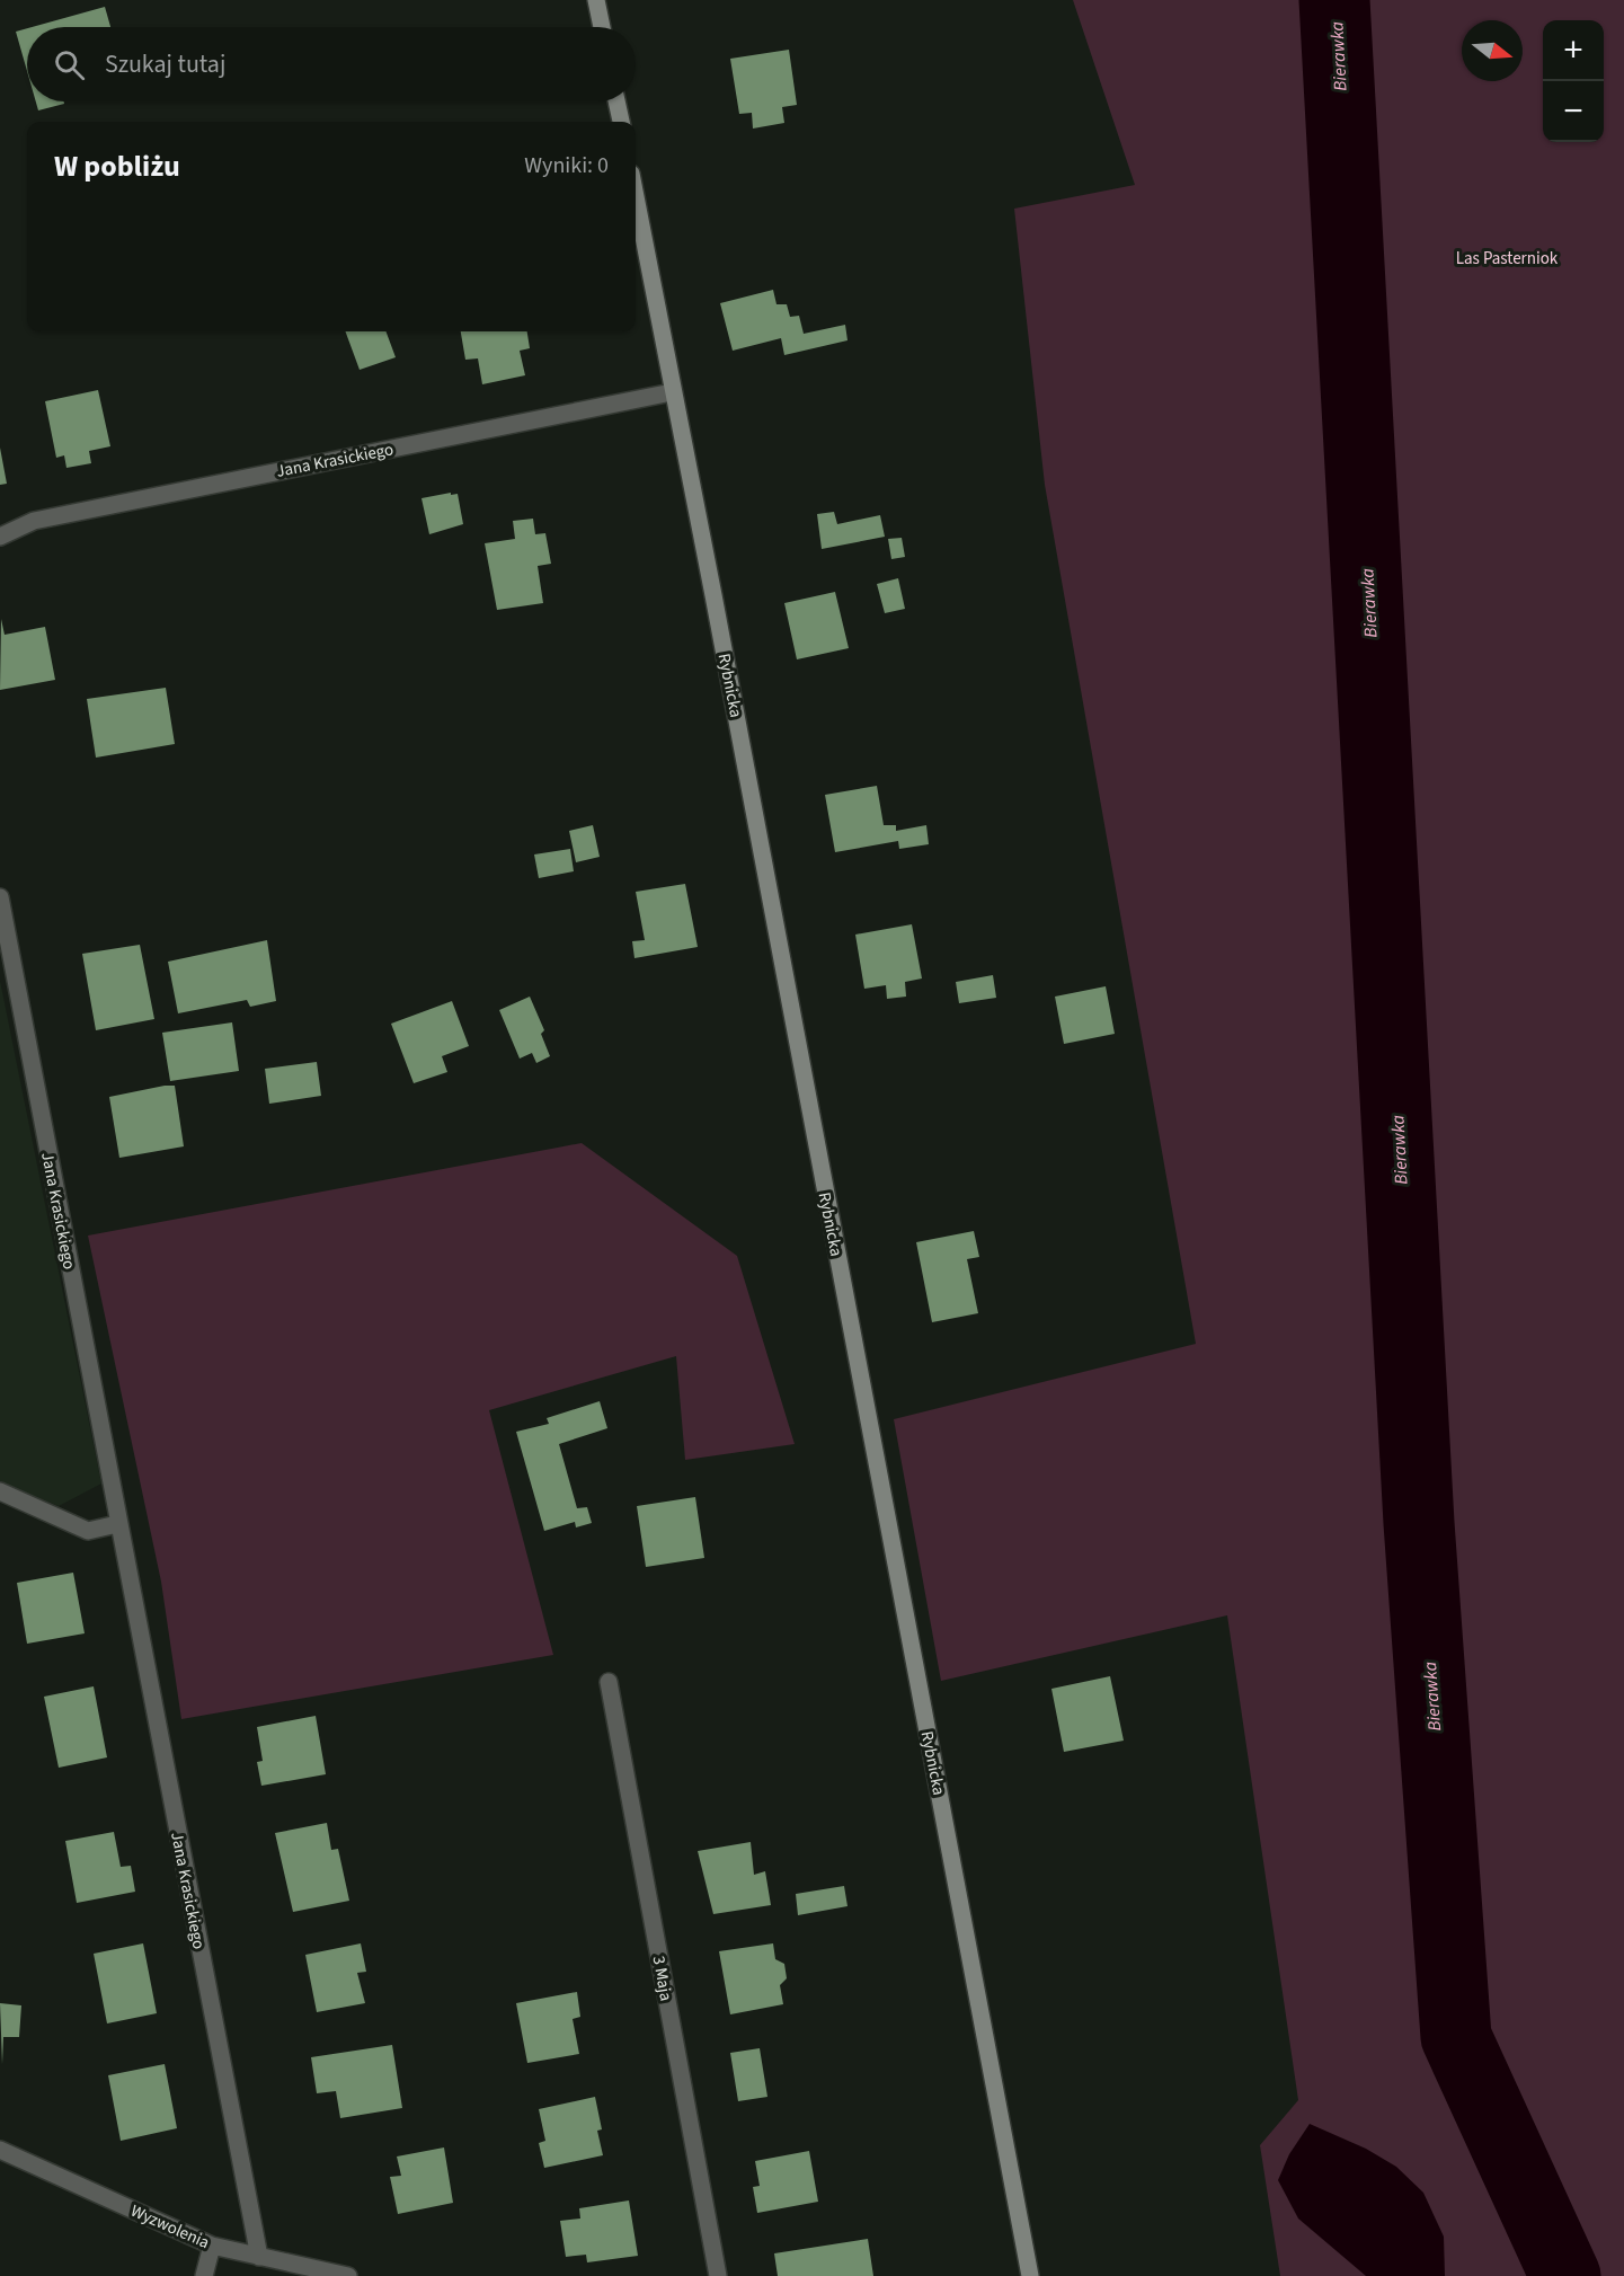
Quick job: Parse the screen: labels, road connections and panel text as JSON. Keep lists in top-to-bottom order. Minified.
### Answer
{"streets":{"main road":["Rybnicka"],"street":["Jana Krasickiego","3 Maja","Wyzwolenia"]},"crossings":[["Jana Krasickiego","Rybnicka"],["Jana Krasickiego","Wyzwolenia"]],"water":["Bierawka"],"parks":["Las Pasterniok"],"north":"right","page":{"map_buttons":["+","−"],"search":"Szukaj tutaj","heading":["W pobliżu","Wyniki: 0"]}}
